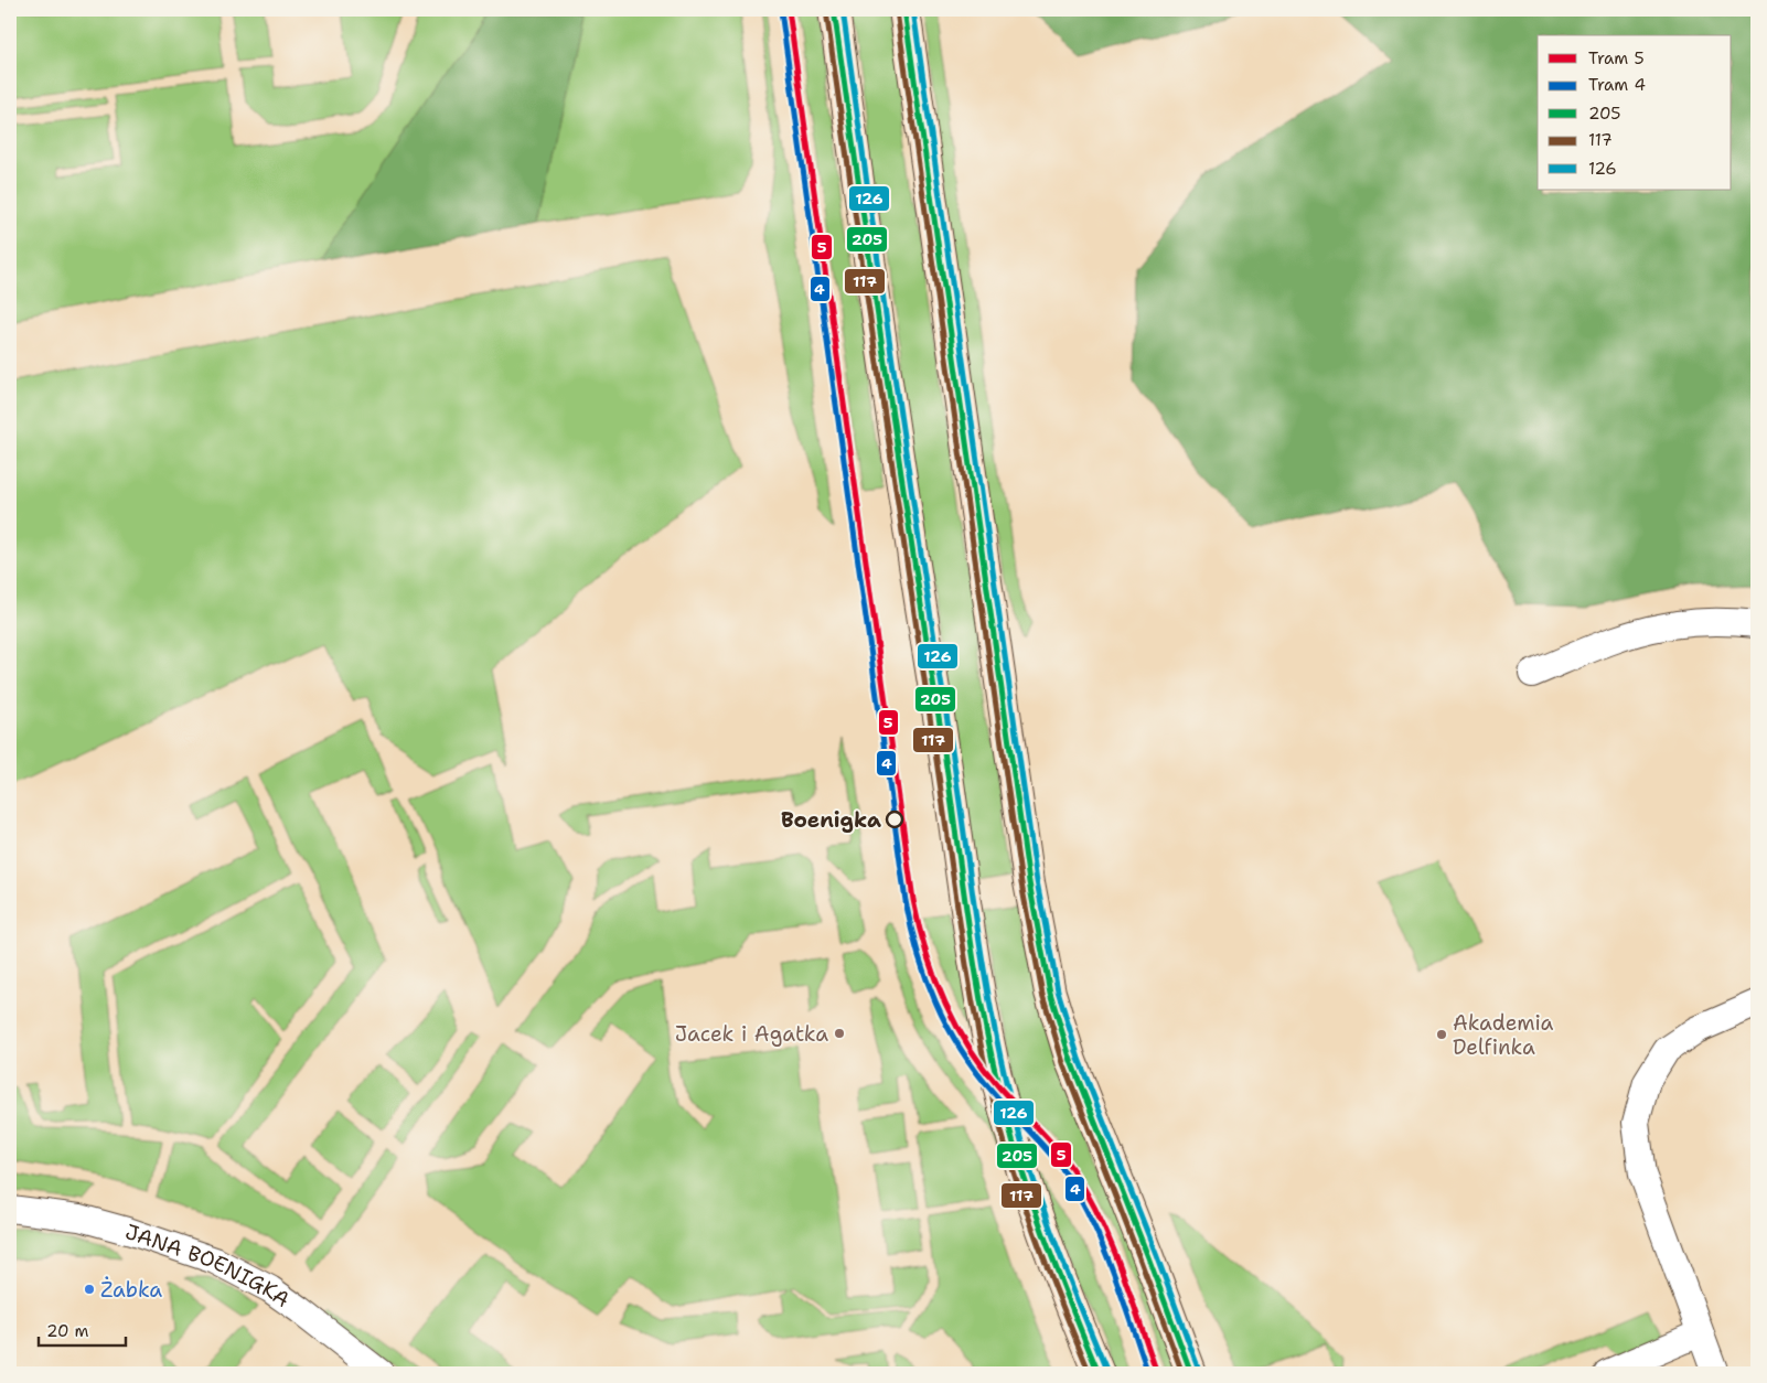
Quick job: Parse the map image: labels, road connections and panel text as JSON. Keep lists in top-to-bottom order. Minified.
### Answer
{"streets":{"street":["JANA BOENIGKA"]},"places":["Boenigka","Jacek i Agatka","Akademia Delfinka","Żabka"],"lines":["tram line 5","transit line 205","transit line 126","tram line 4","transit line 117"],"legend":["Tram 5","Tram 4","205","117","126"],"scale_bar":"20 m"}
